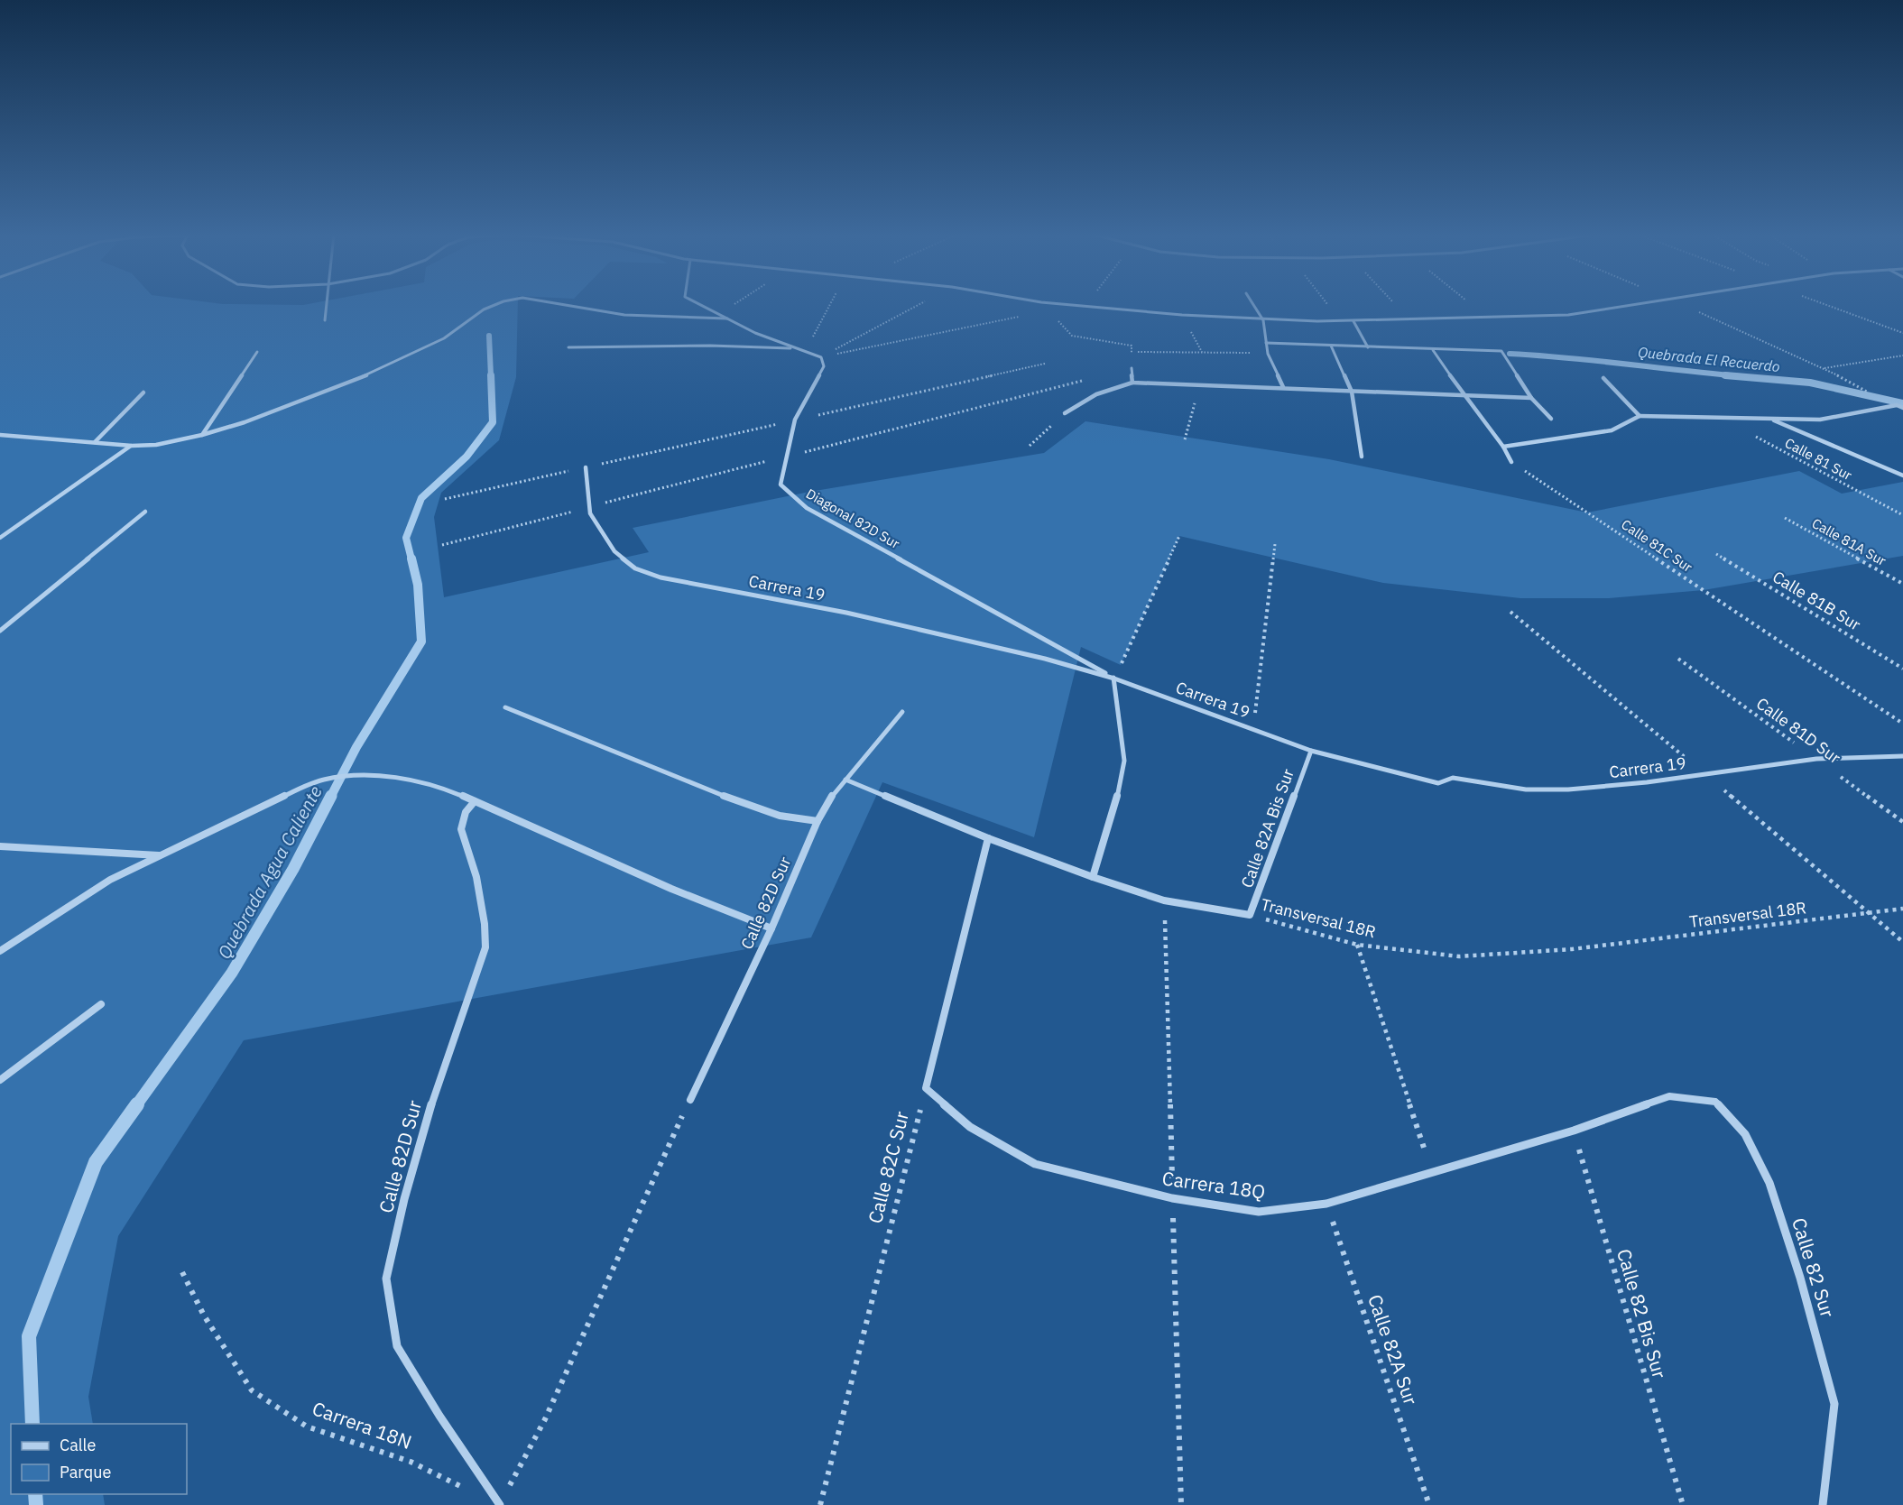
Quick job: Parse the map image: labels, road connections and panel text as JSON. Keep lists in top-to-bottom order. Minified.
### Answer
{"streets":{"street":["Diagonal 82D Sur","Carrera 19","Calle 82A Bis Sur","Calle 82D Sur","Transversal 18R","Carrera 18Q","Calle 82 Sur"],"path":["Calle 81 Sur","Calle 81A Sur","Calle 81C Sur","Calle 81B Sur","Calle 81D Sur","Calle 82C Sur","Calle 82 Bis Sur","Calle 82A Sur","Carrera 18N"]},"crossings":[["Diagonal 82D Sur","Carrera 19"],["Carrera 19","Calle 81D Sur"],["Carrera 19","Calle 82A Bis Sur"],["Calle 82A Bis Sur","Transversal 18R"],["Calle 82D Sur","Transversal 18R"],["Calle 82D Sur","Carrera 18N"],["Calle 82C Sur","Carrera 18Q"],["Carrera 18Q","Calle 82 Sur"],["Carrera 18Q","Calle 82 Bis Sur"],["Carrera 18Q","Calle 82A Sur"]],"water":["Quebrada El Recuerdo","Quebrada Agua Caliente"],"legend":["Calle","Parque"]}
